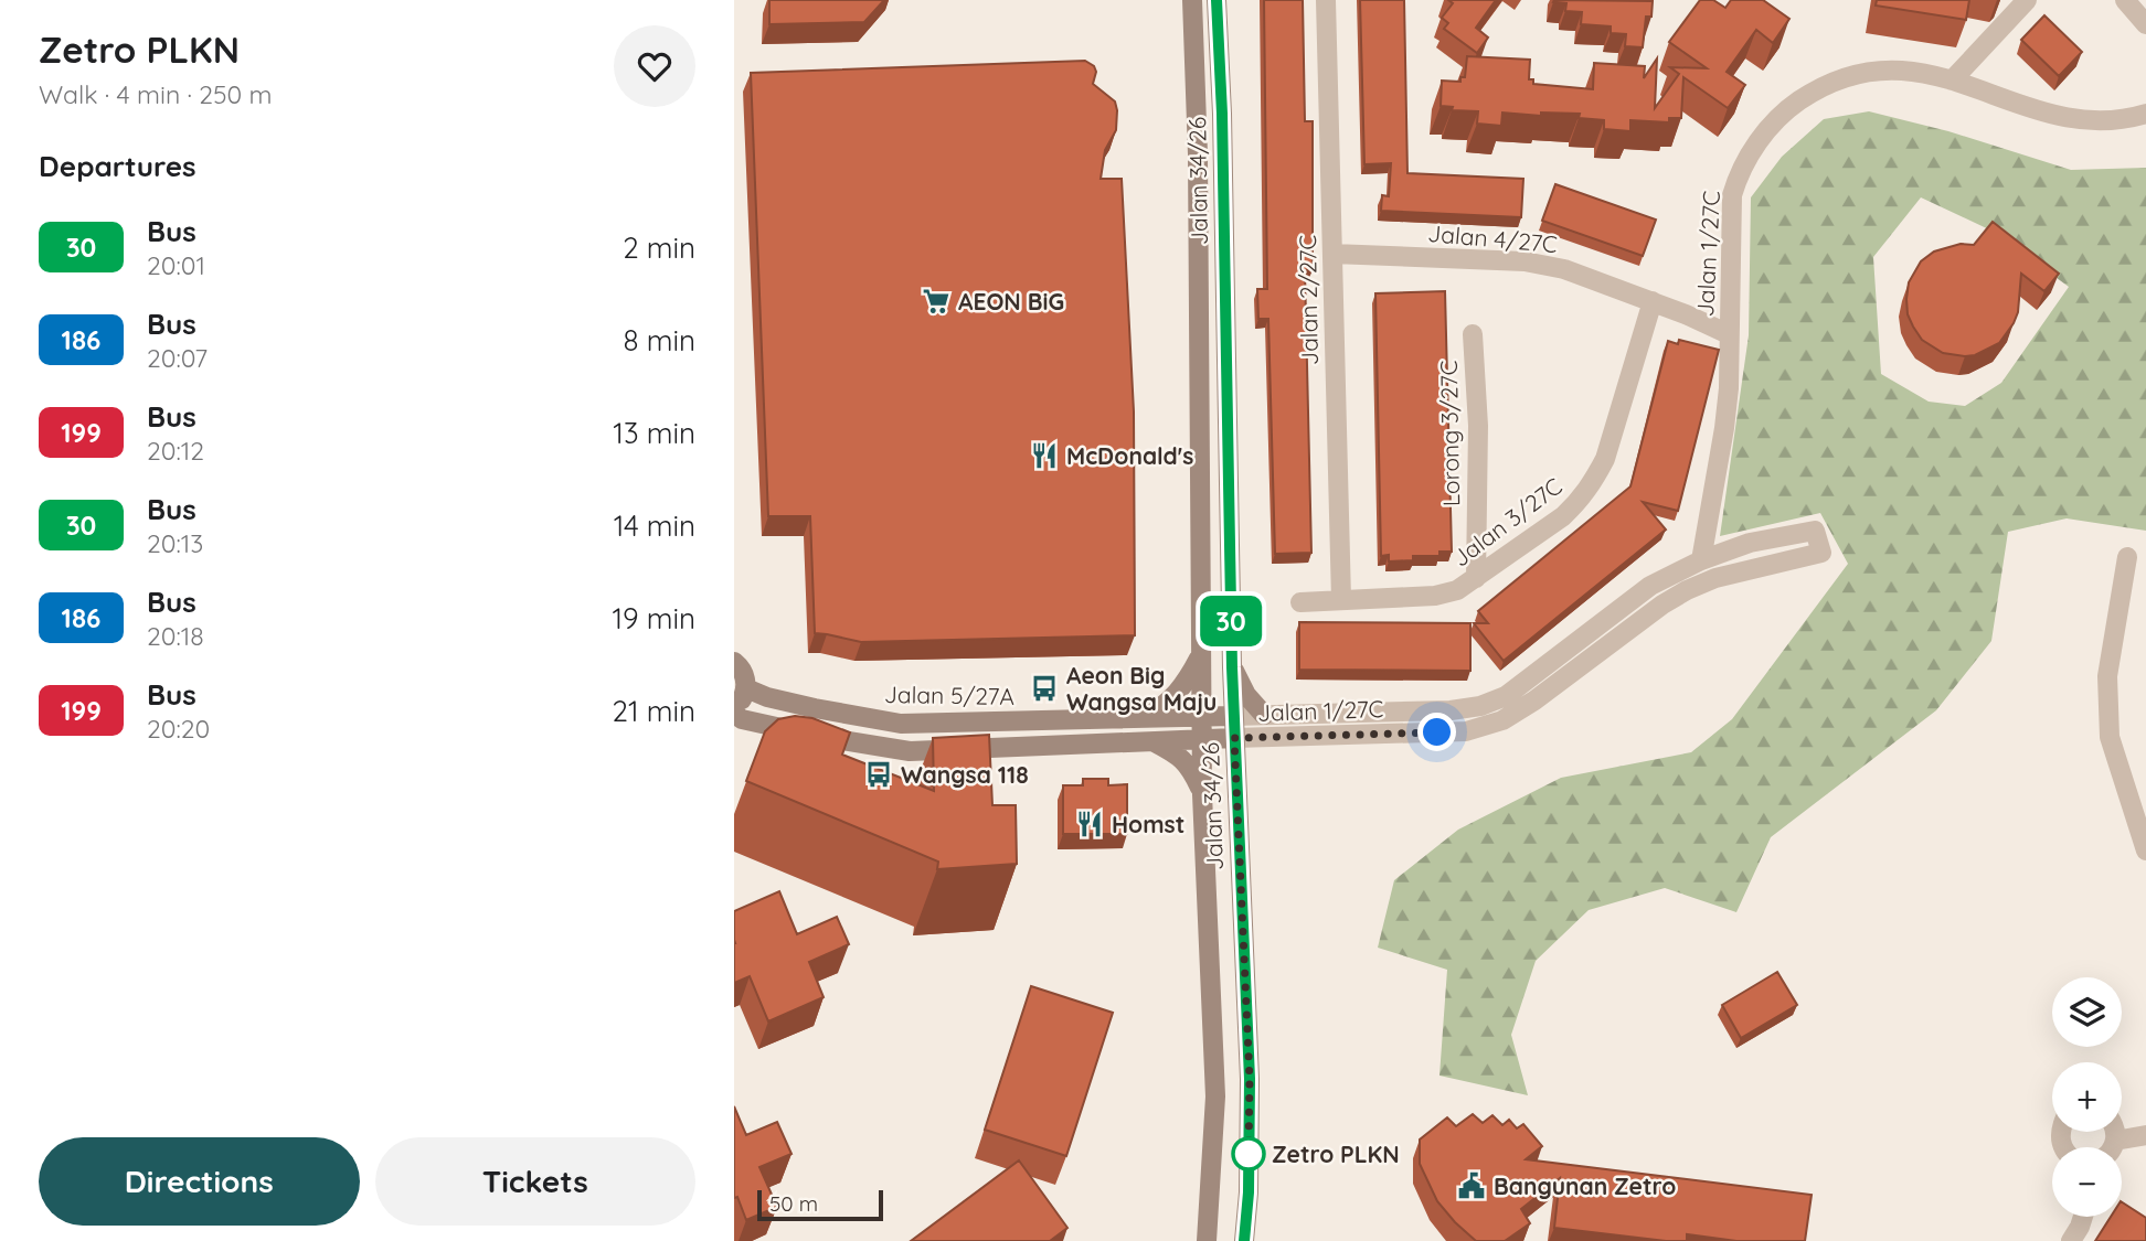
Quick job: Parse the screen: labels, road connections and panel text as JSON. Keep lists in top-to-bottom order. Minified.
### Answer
{"streets":{"main road":["Jalan 34/26","Jalan 5/27A"],"street":["Jalan 4/27C","Jalan 1/27C","Jalan 2/27C","Lorong 3/27C","Jalan 3/27C"]},"crossings":[["Jalan 34/26","Jalan 1/27C"],["Jalan 34/26","Jalan 5/27A"],["Jalan 4/27C","Jalan 1/27C"],["Jalan 4/27C","Jalan 2/27C"],["Jalan 4/27C","Jalan 3/27C"],["Jalan 1/27C","Jalan 5/27A"],["Jalan 2/27C","Jalan 3/27C"],["Lorong 3/27C","Jalan 3/27C"]],"places":{"supermarket":["AEON BiG"],"restaurant":["McDonald's","Homst"],"bus stop":["Aeon Big Wangsa Maju","Wangsa 118"],"other":["Zetro PLKN"],"public building":["Bangunan Zetro"]},"lines":["bus line 30"],"scale_bar":"50 m","page":{"heading":[["Zetro PLKN","Walk · 4 min · 250 m"],"Departures"],"on_map":"30","list":[{"mark":"30","name":"Bus","note":"20:01","value":"2 min"},{"mark":"186","name":"Bus","note":"20:07","value":"8 min"},{"mark":"199","name":"Bus","note":"20:12","value":"13 min"},{"mark":"30","name":"Bus","note":"20:13","value":"14 min"},{"mark":"186","name":"Bus","note":"20:18","value":"19 min"},{"mark":"199","name":"Bus","note":"20:20","value":"21 min"}],"map_buttons":["+","−"],"buttons":["Directions","Tickets"],"scale":"50 m"}}
